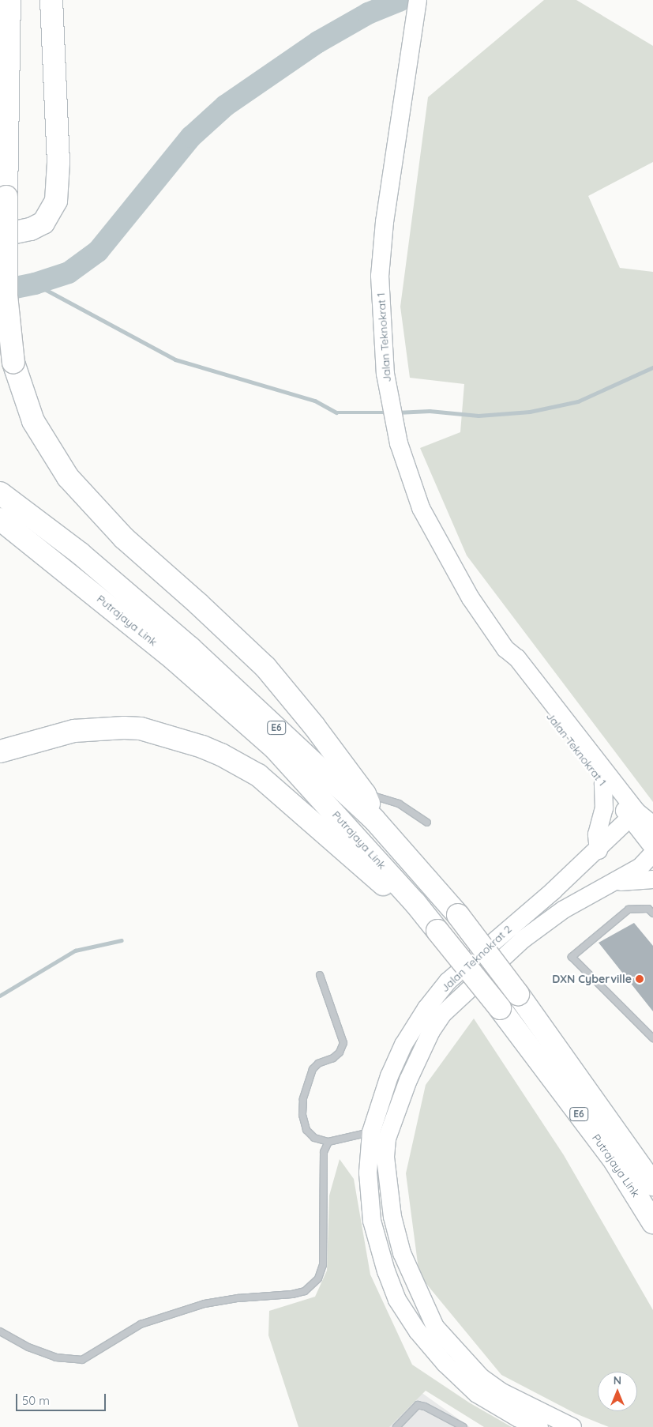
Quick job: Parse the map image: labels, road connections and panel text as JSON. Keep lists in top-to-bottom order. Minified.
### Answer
{"streets":{"highway":["Putrajaya Link","E6"],"main road":["Jalan Teknokrat 1","Jalan Teknokrat 2"]},"crossings":[["Jalan Teknokrat 1","Jalan Teknokrat 2"]],"places":["DXN Cyberville"],"scale_bar":"50 m","north":"top"}
